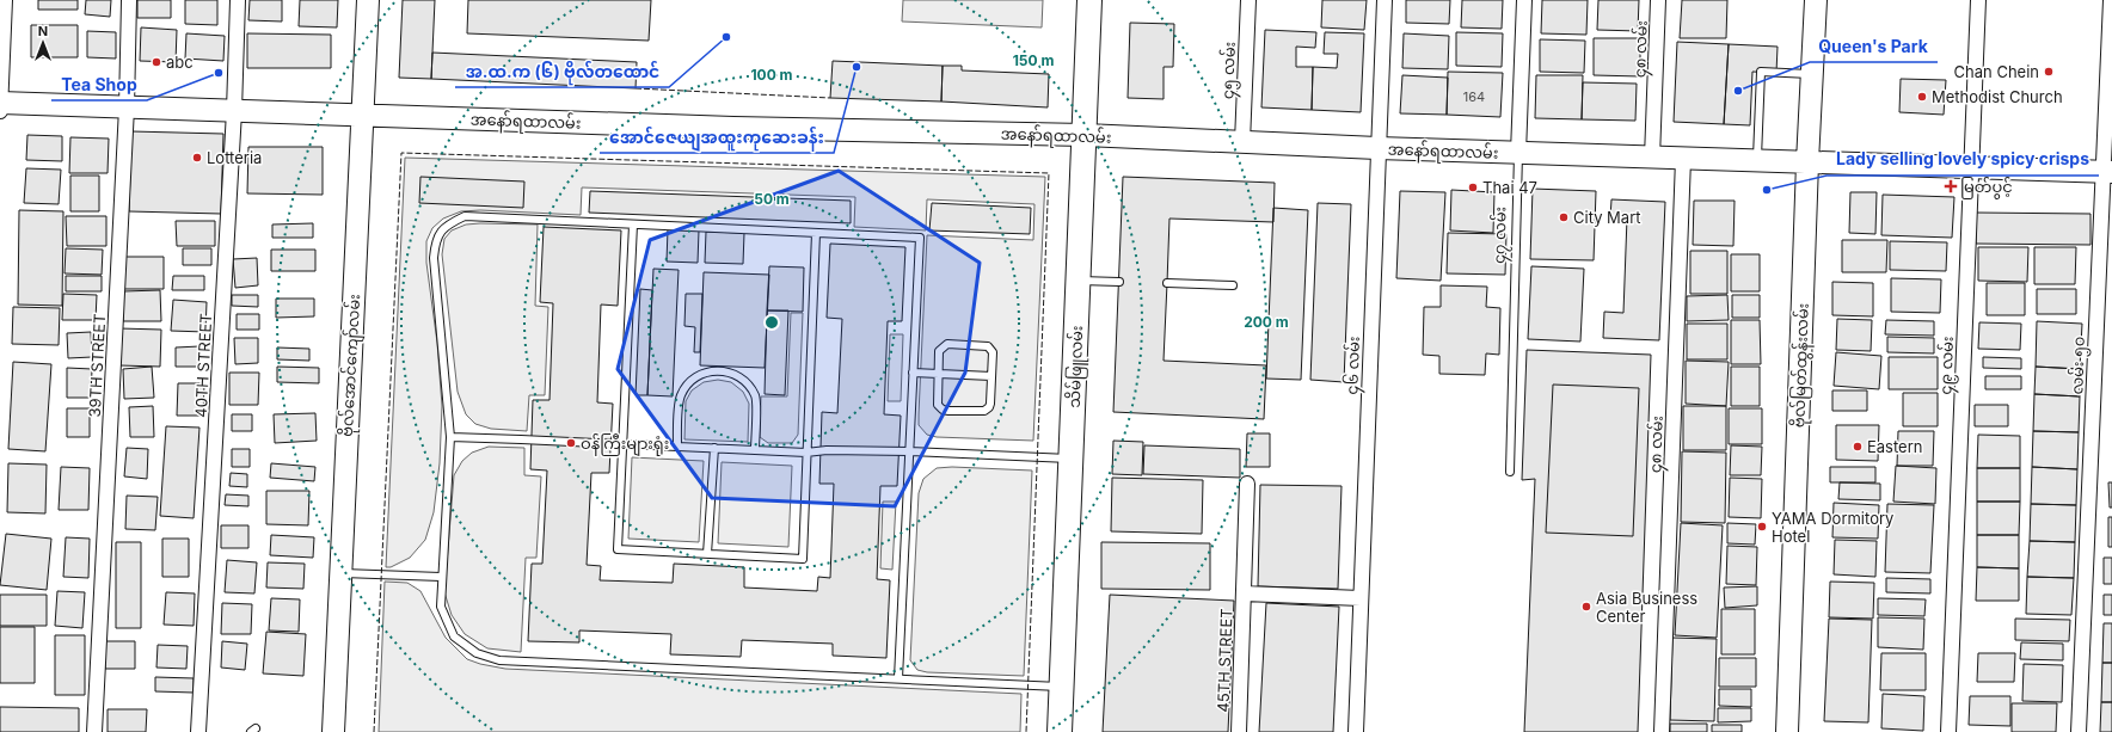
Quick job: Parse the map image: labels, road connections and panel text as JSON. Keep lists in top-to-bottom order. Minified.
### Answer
{"streets":{"main road":["အနော်ရထာလမ်း","ဗိုလ်အောင်ကျော်လမ်း","ဗိုလ်မြတ်ထွန်းလမ်း","သိမ်ဖြူလမ်း"],"street":["၄၈ လမ်း","၄၅ လမ်း","၄၇ လမ်း","39TH STREET","40TH STREET","၄၆ လမ်း","၄၉ လမ်း","လမ်း ၅၀","45TH STREET"]},"crossings":[["၄၈ လမ်း","အနော်ရထာလမ်း"],["၄၅ လမ်း","အနော်ရထာလမ်း"],["အနော်ရထာလမ်း","၄၇ လမ်း"],["အနော်ရထာလမ်း","39TH STREET"],["အနော်ရထာလမ်း","40TH STREET"],["အနော်ရထာလမ်း","ဗိုလ်အောင်ကျော်လမ်း"],["အနော်ရထာလမ်း","၄၆ လမ်း"],["အနော်ရထာလမ်း","ဗိုလ်မြတ်ထွန်းလမ်း"],["အနော်ရထာလမ်း","၄၉ လမ်း"],["အနော်ရထာလမ်း","လမ်း ၅၀"],["အနော်ရထာလမ်း","သိမ်ဖြူလမ်း"],["၄၆ လမ်း","45TH STREET"]],"places":{"other":["အ.ထ.က (၆) ဗိုလ်တထောင်","abc","အောင်ဇေယျအထူးကုဆေးခန်း","Chan Chein","Tea Shop","Queen's Park","Methodist Church","Lotteria","Thai 47","Lady selling lovely spicy crisps","City Mart","ဝန်ကြီးများရုံး","Eastern","YAMA Dormitory Hotel","Asia Business Center"],"health":["မြတ်ပွင့်"]},"house_numbers":["164"],"north":"top","rings":["150 m","100 m","50 m","200 m"]}
